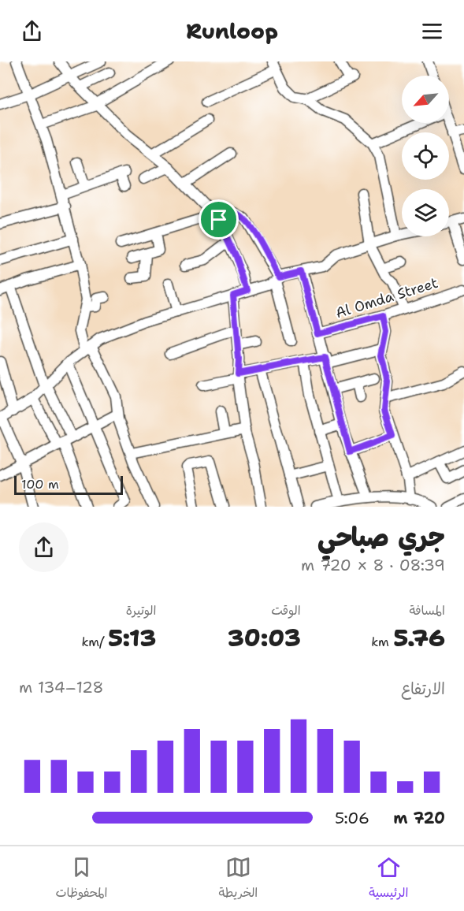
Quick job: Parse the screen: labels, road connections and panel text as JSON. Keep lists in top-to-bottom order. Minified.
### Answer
{"streets":{"street":["Al Omda Street"]},"scale_bar":"100 m","north":"bottom left","page":{"header":"Runloop","scale":"100 m","heading":["جري صباحي","08:39 · 8 × 720 m"],"stats":[["المسافة","5.76 km"],["الوقت","30:03"],["الوتيرة","5:13 /km"]],"chart":["الارتفاع","128–134 m"],"list":[{"name":"720 m","note":"5:06"}],"tabs":["الرئيسية","الخريطة","المحفوظات"]}}
